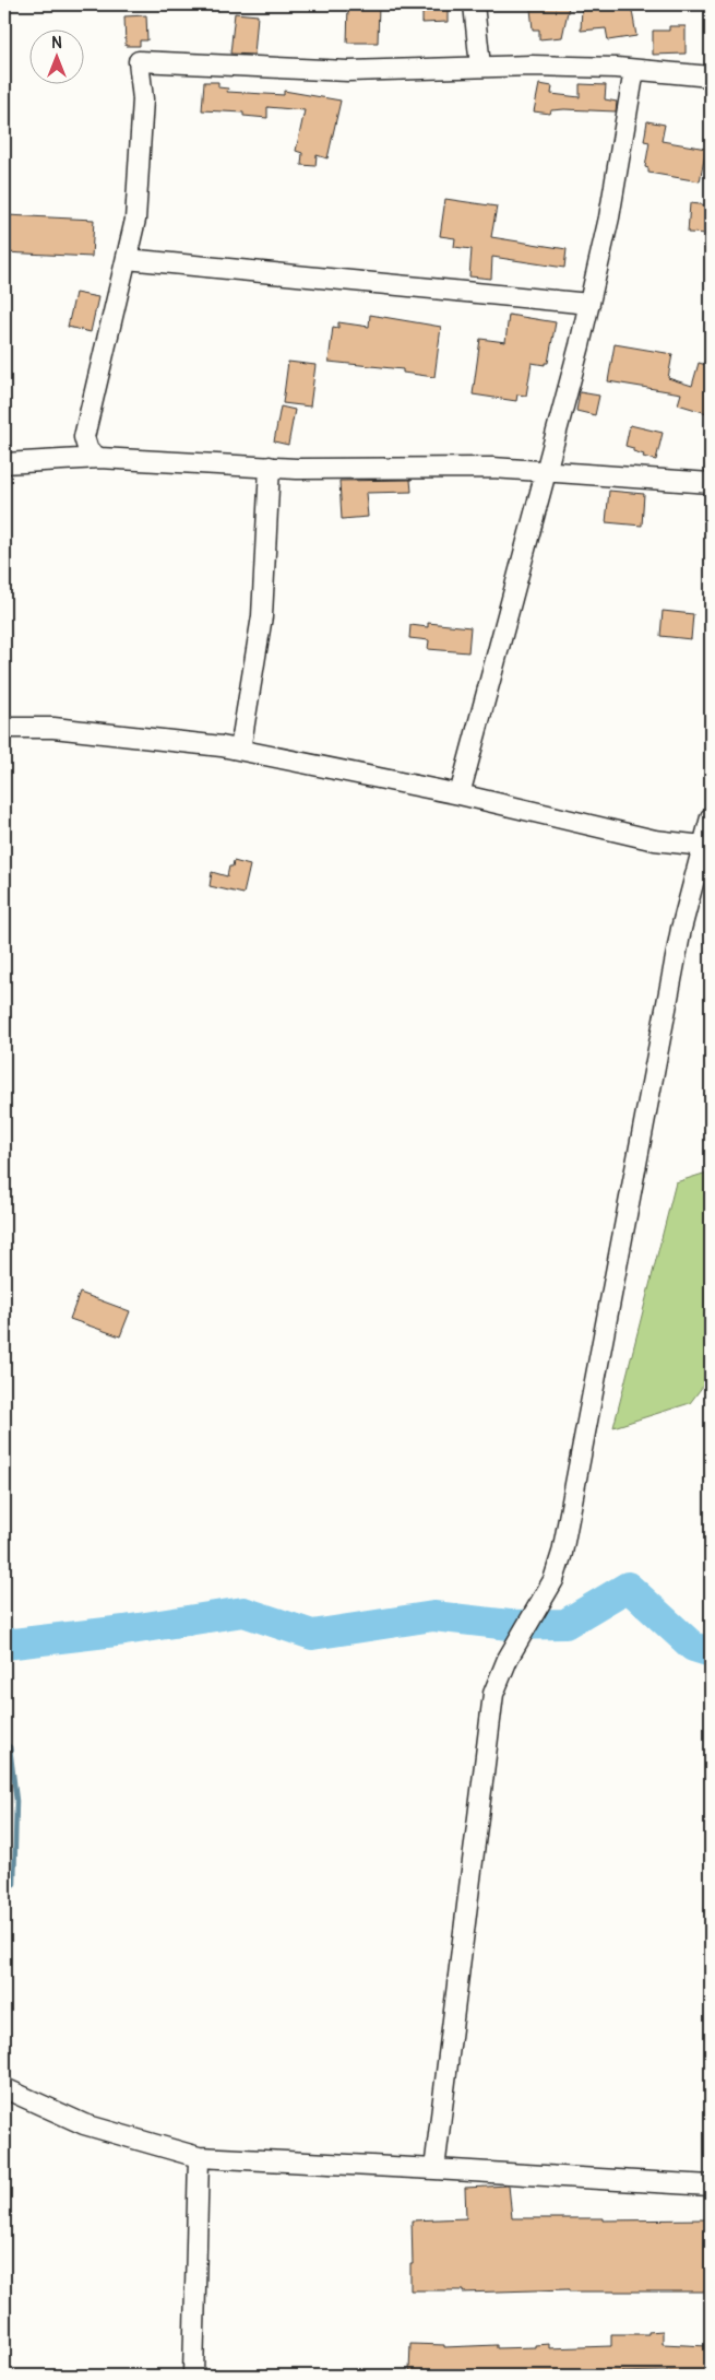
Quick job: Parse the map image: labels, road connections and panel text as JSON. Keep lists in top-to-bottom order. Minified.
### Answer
{"north":"top"}
